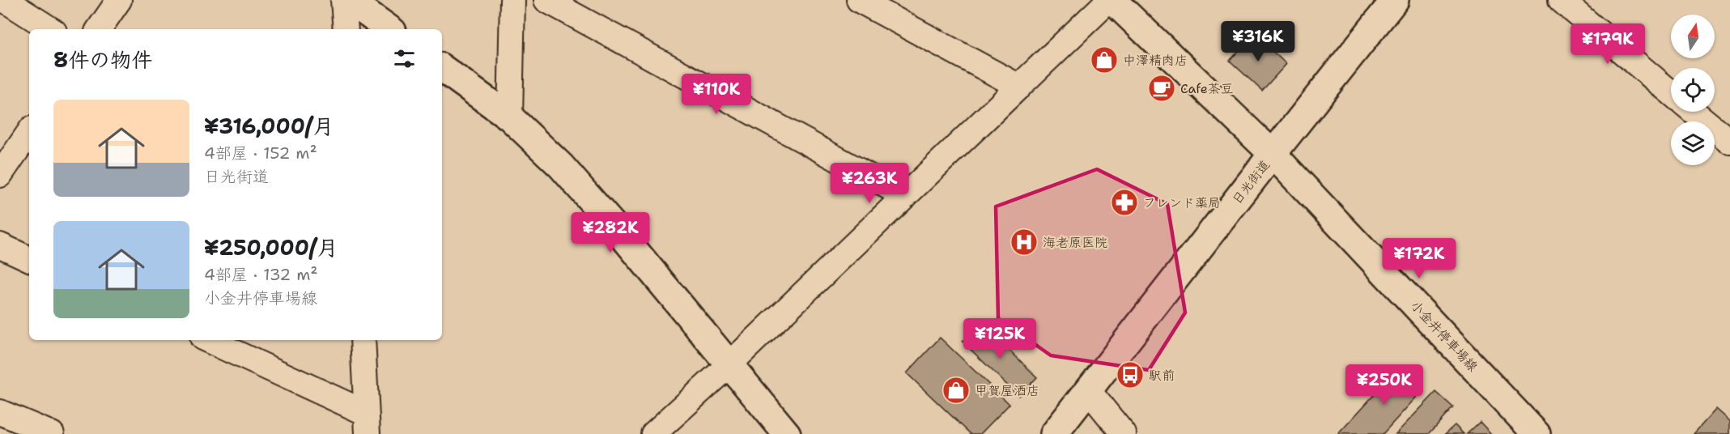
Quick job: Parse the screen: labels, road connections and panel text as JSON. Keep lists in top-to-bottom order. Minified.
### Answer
{"streets":{"main road":["日光街道","小金井停車場線"]},"crossings":[["日光街道","小金井停車場線"]],"places":{"shop":["中澤精肉店","甲賀屋酒店"],"cafe":["Cafe茶豆"],"pharmacy":["フレンド薬局"],"hospital":["海老原医院"],"bus stop":["駅前"]},"north":"top","page":{"price":["¥316K","¥179K","¥110K","¥263K","¥282K","¥172K","¥125K","¥250K"],"heading":"8件の物件","list":[{"name":"¥316,000/月","note":"4部屋 · 152 m² · 日光街道"},{"name":"¥250,000/月","note":"4部屋 · 132 m² · 小金井停車場線"}]}}
